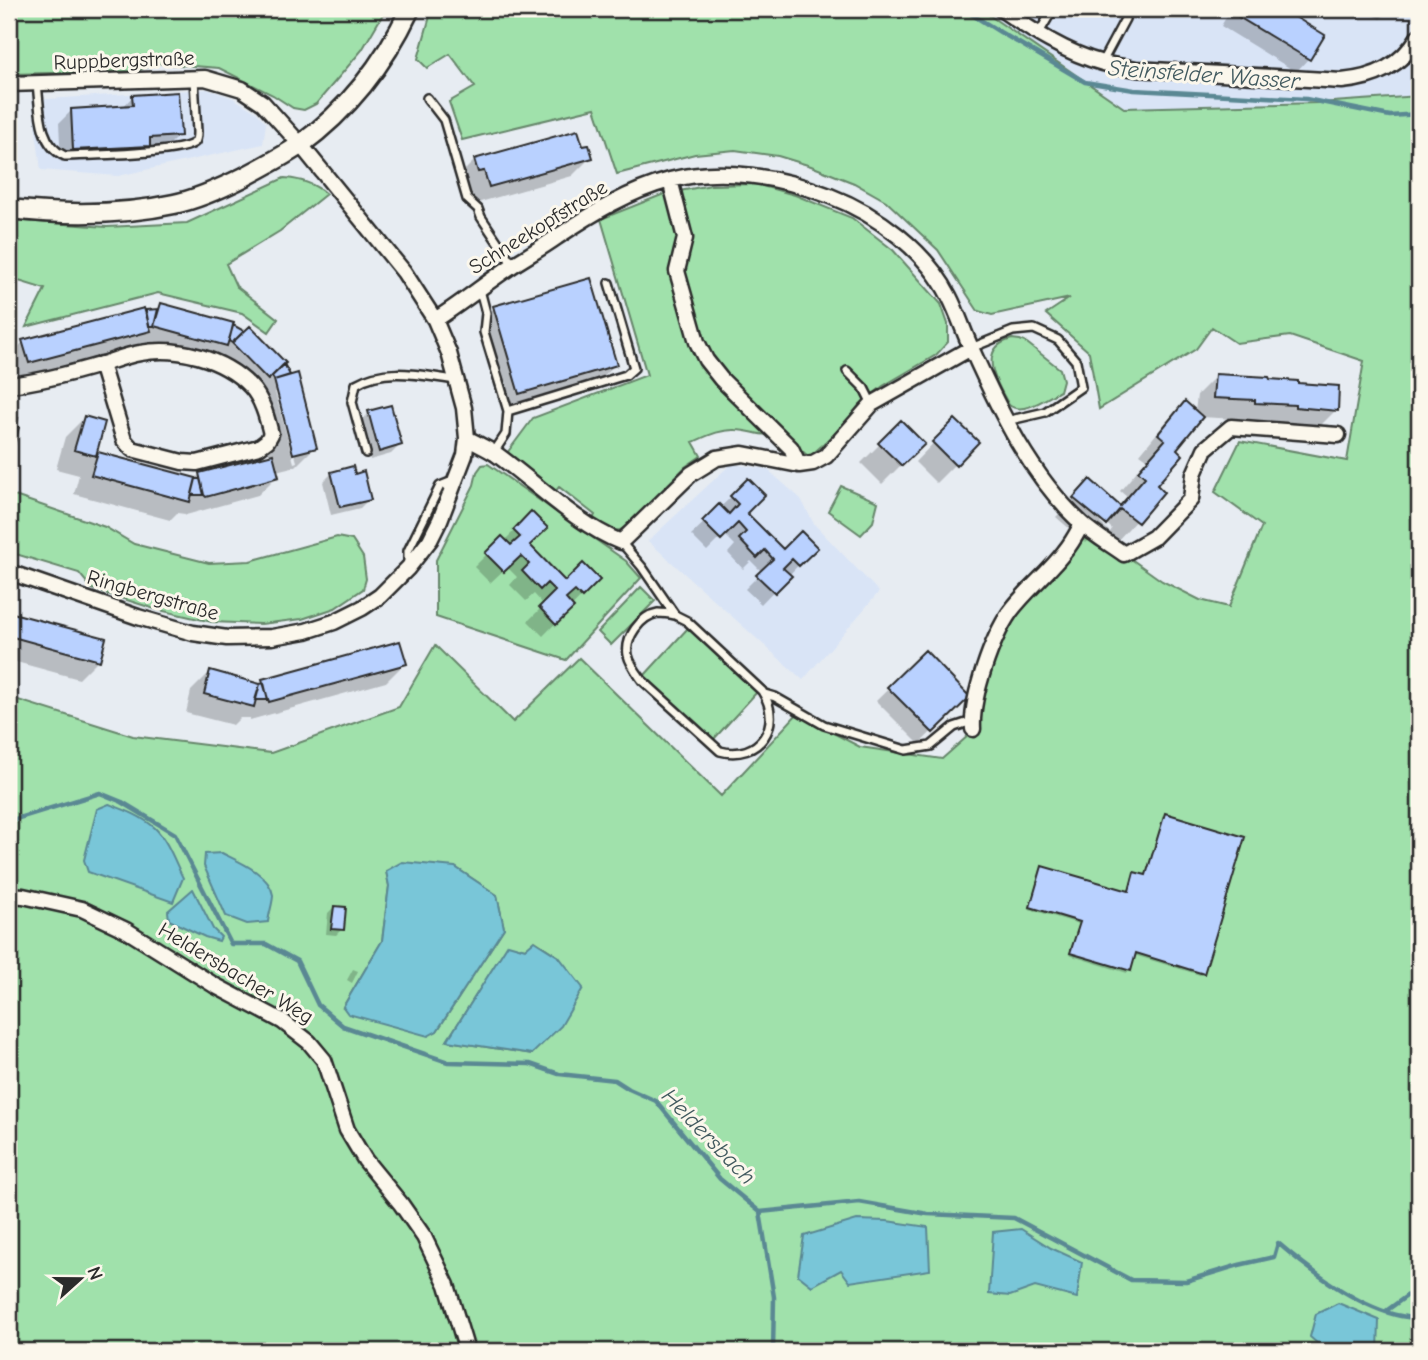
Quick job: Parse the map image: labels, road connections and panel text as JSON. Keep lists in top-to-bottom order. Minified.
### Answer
{"streets":{"street":["Ruppbergstraße","Schneekopfstraße","Ringbergstraße","Heldersbacher Weg"]},"crossings":[["Ruppbergstraße","Ringbergstraße"],["Schneekopfstraße","Ringbergstraße"]],"water":["Steinsfelder Wasser","Heldersbach"],"north":"right"}
